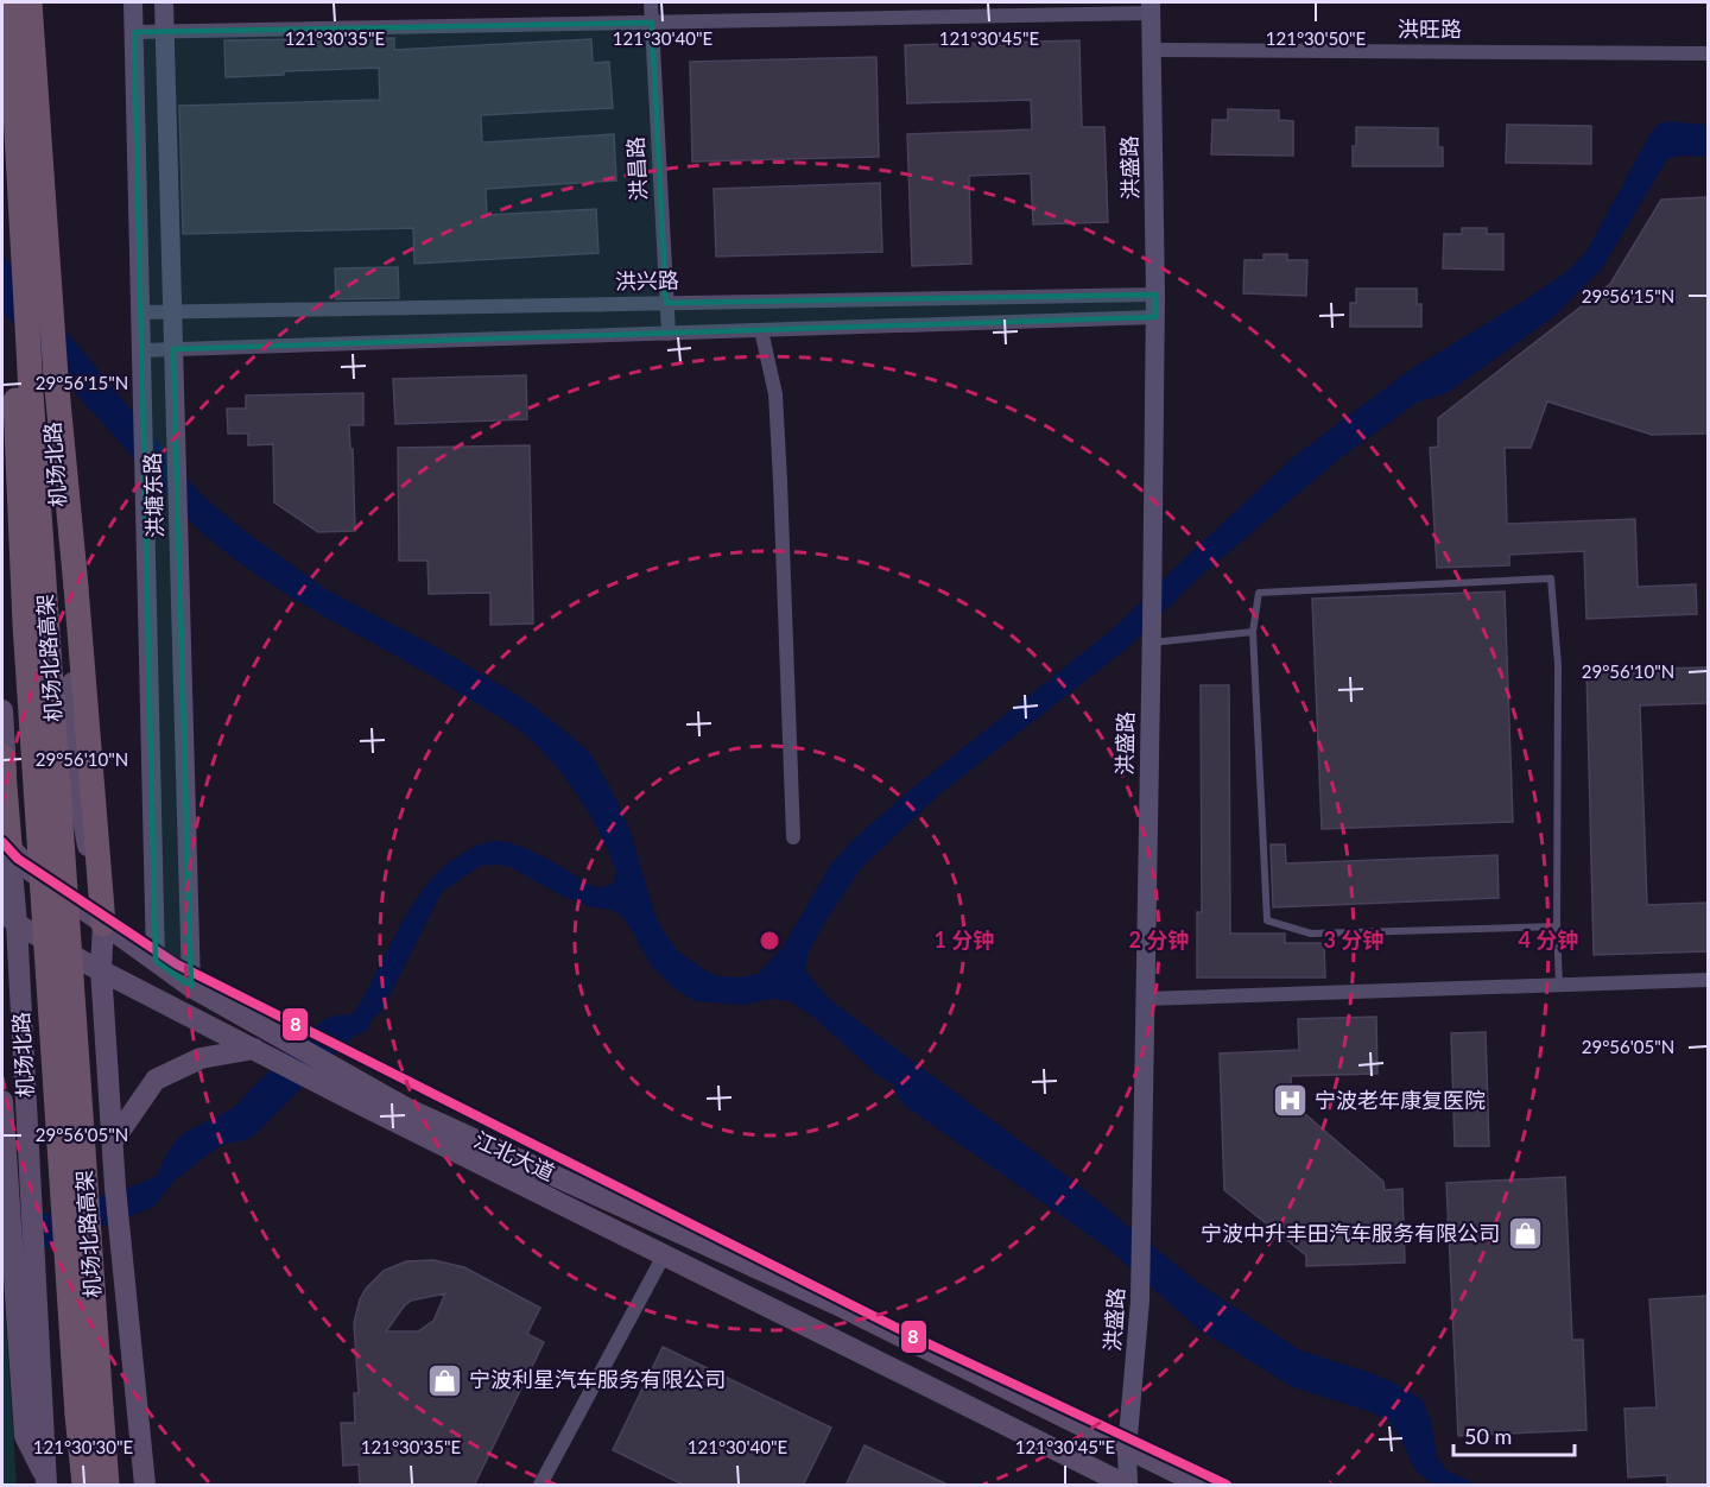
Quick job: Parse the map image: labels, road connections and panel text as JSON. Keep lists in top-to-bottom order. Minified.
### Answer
{"streets":{"highway":["机场北路高架"],"main road":["洪盛路","机场北路","洪塘东路","江北大道"],"street":["洪旺路","洪昌路","洪兴路"]},"crossings":[["洪旺路","洪盛路"],["洪盛路","洪兴路"],["洪盛路","江北大道"],["洪昌路","洪兴路"],["洪兴路","洪塘东路"]],"places":{"hospital":["宁波老年康复医院"],"shop":["宁波中升丰田汽车服务有限公司","宁波利星汽车服务有限公司"]},"lines":["transit line 8"],"scale_bar":"50 m","coordinates":["121°30'35\"E","121°30'40\"E","121°30'45\"E","121°30'50\"E","29°56'15\"N","29°56'10\"N","29°56'05\"N","121°30'30\"E"],"rings":["1 分钟","2 分钟","3 分钟","4 分钟"]}
